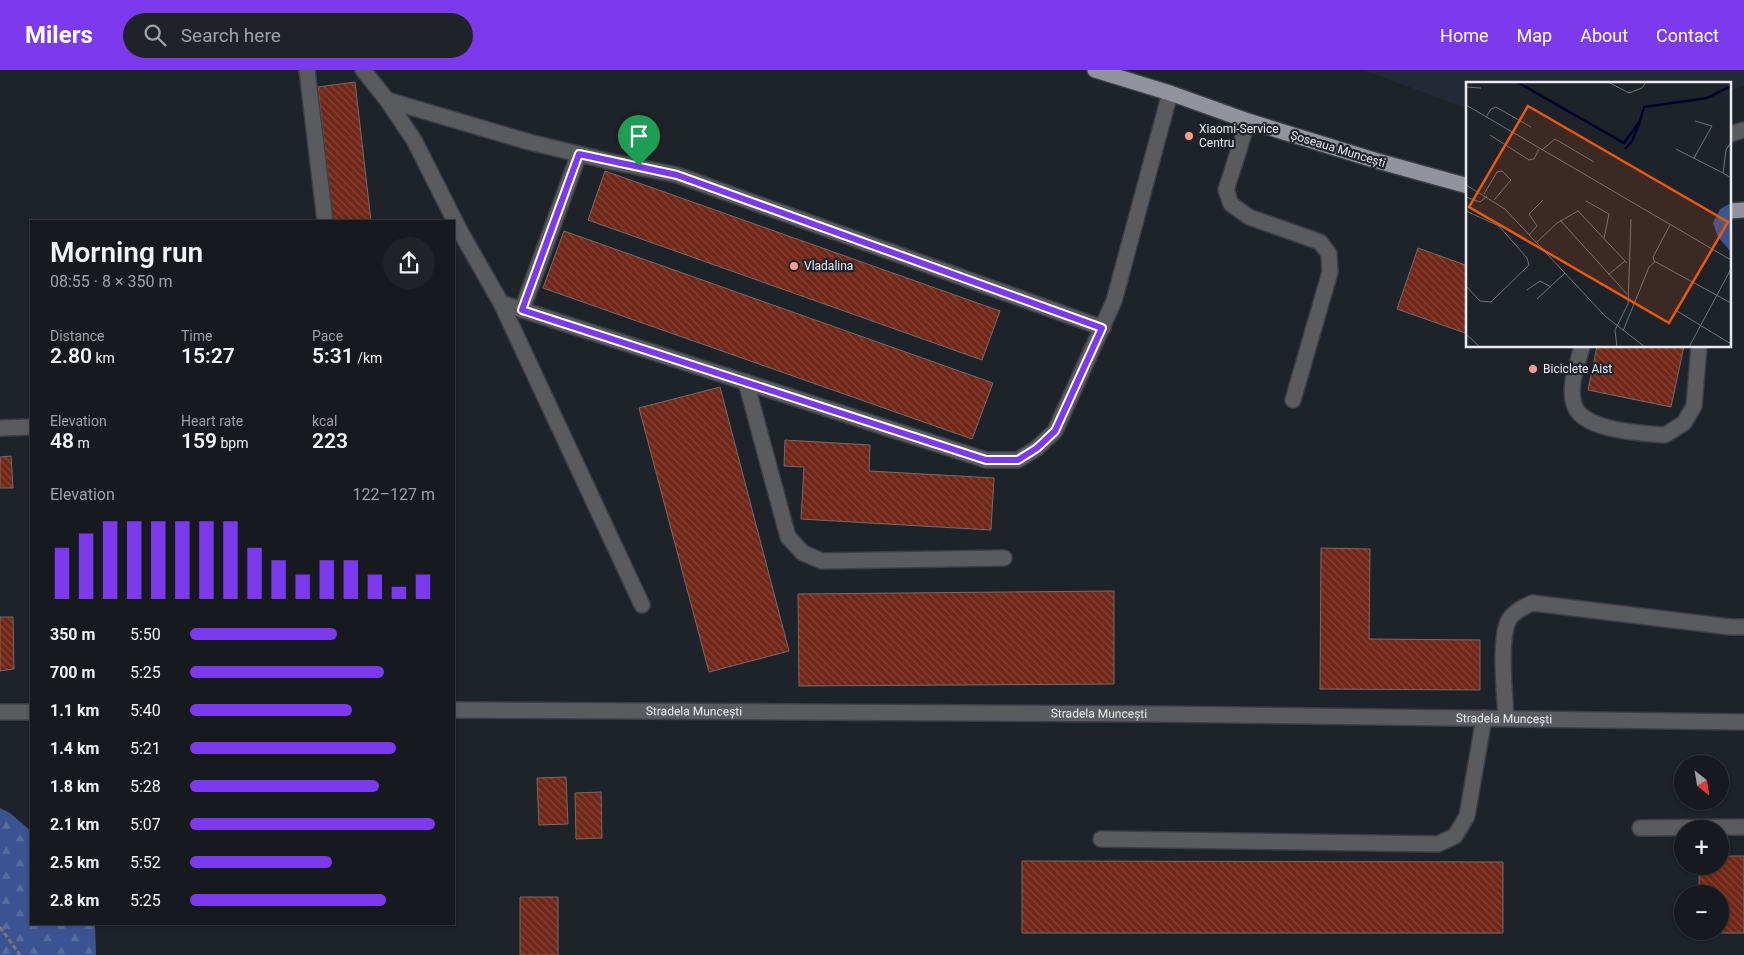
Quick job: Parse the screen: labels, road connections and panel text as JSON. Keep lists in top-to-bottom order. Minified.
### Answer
{"streets":{"main road":["Șoseaua Muncești"],"street":["Stradela Muncești"]},"places":["Xiaomi-Service Centru","Vladalina","Biciclete Aist"],"north":"bottom right","page":{"header":"Milers","search":"Search here","nav":["Home","Map","About","Contact"],"heading":["Morning run","08:55 · 8 × 350 m"],"stats":[["Distance","2.80 km"],["Time","15:27"],["Pace","5:31 /km"],["Elevation","48 m"],["Heart rate","159 bpm"],["kcal","223"]],"chart":["Elevation","122–127 m"],"list":[{"name":"350 m","note":"5:50"},{"name":"700 m","note":"5:25"},{"name":"1.1 km","note":"5:40"},{"name":"1.4 km","note":"5:21"},{"name":"1.8 km","note":"5:28"},{"name":"2.1 km","note":"5:07"},{"name":"2.5 km","note":"5:52"},{"name":"2.8 km","note":"5:25"}],"map_buttons":["+","−"]}}
